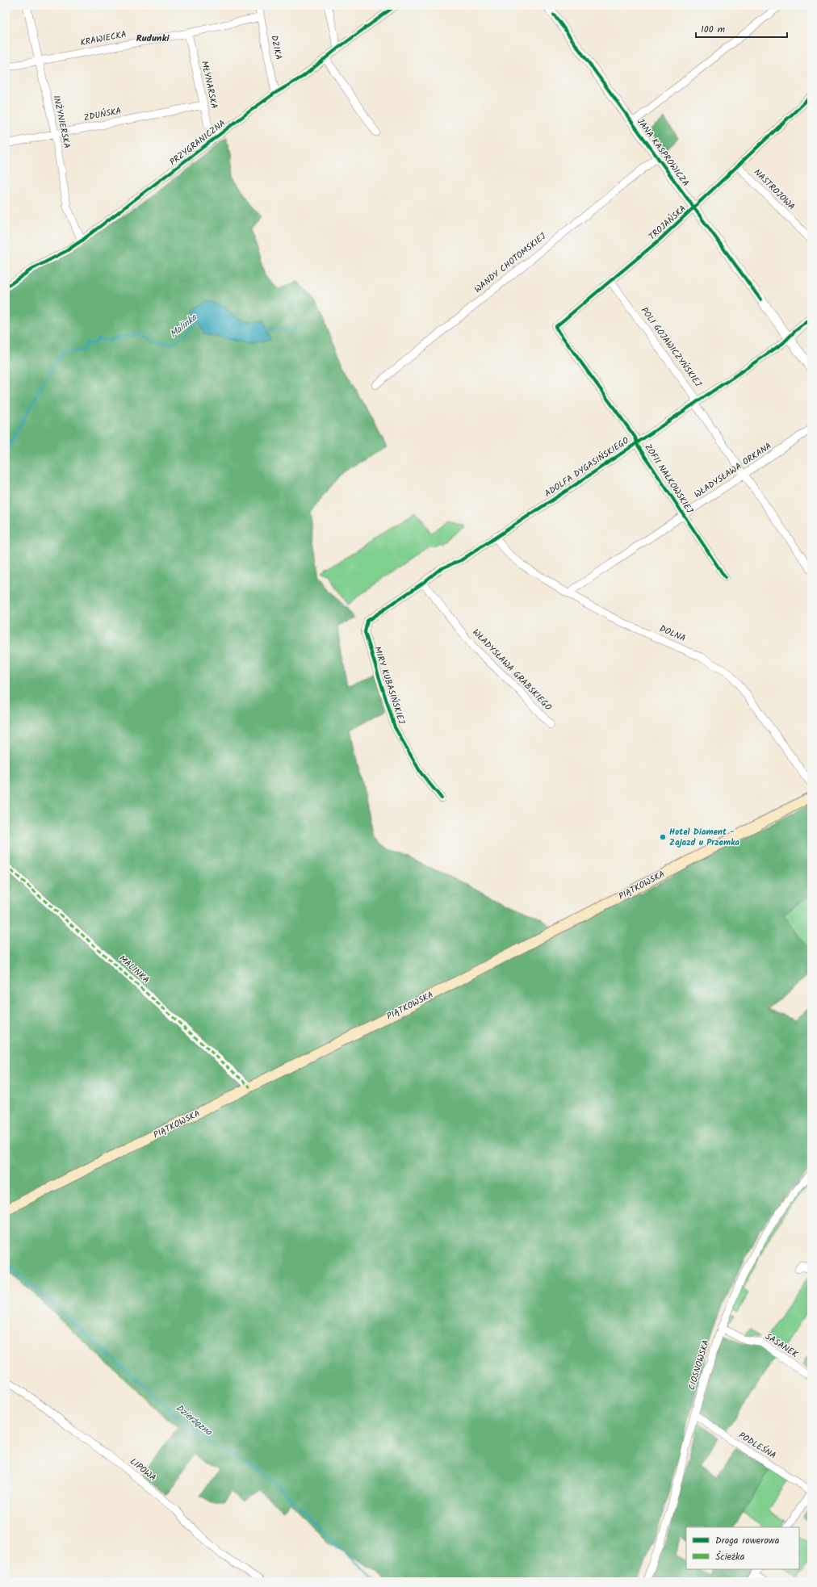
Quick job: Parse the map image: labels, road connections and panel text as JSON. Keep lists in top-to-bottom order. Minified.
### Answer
{"streets":{"main road":["PIĄTKOWSKA"],"street":["KRAWIECKA","DZIKA","MŁYNARSKA","ZDUŃSKA","INŻYNIERSKA","PRZYGRANICZNA","JANA KASPROWICZA","NASTROJOWA","TROJAŃSKA","WANDY CHOTOMSKIEJ","POLI GOJAWICZYŃSKIEJ","ADOLFA DYGASIŃSKIEGO","WŁADYSŁAWA ORKANA","ZOFII NAŁKOWSKIEJ","DOLNA","WŁADYSŁAWA GRABSKIEGO","MIRY KUBASIŃSKIEJ","MALINKA","SASANEK","CIOSNOWSKA","PODLEŚNA","LIPOWA"]},"crossings":[["KRAWIECKA","DZIKA"],["KRAWIECKA","MŁYNARSKA"],["KRAWIECKA","INŻYNIERSKA"],["DZIKA","PRZYGRANICZNA"],["MŁYNARSKA","ZDUŃSKA"],["MŁYNARSKA","PRZYGRANICZNA"],["ZDUŃSKA","INŻYNIERSKA"],["INŻYNIERSKA","PRZYGRANICZNA"],["JANA KASPROWICZA","TROJAŃSKA"],["JANA KASPROWICZA","WANDY CHOTOMSKIEJ"],["JANA KASPROWICZA","ADOLFA DYGASIŃSKIEGO"],["NASTROJOWA","TROJAŃSKA"],["TROJAŃSKA","POLI GOJAWICZYŃSKIEJ"],["TROJAŃSKA","ZOFII NAŁKOWSKIEJ"],["POLI GOJAWICZYŃSKIEJ","ADOLFA DYGASIŃSKIEGO"],["POLI GOJAWICZYŃSKIEJ","WŁADYSŁAWA ORKANA"],["ADOLFA DYGASIŃSKIEGO","ZOFII NAŁKOWSKIEJ"],["ADOLFA DYGASIŃSKIEGO","DOLNA"],["ADOLFA DYGASIŃSKIEGO","WŁADYSŁAWA GRABSKIEGO"],["ADOLFA DYGASIŃSKIEGO","MIRY KUBASIŃSKIEJ"],["WŁADYSŁAWA ORKANA","ZOFII NAŁKOWSKIEJ"],["WŁADYSŁAWA ORKANA","DOLNA"],["PIĄTKOWSKA","MALINKA"],["SASANEK","CIOSNOWSKA"],["CIOSNOWSKA","PODLEŚNA"]],"districts":["Rudunki"],"water":["Malinka","Dzierżązna"],"places":["Hotel Diament - Zajazd u Przemka"],"legend":["Droga rowerowa","Ścieżka"],"scale_bar":"100 m"}
